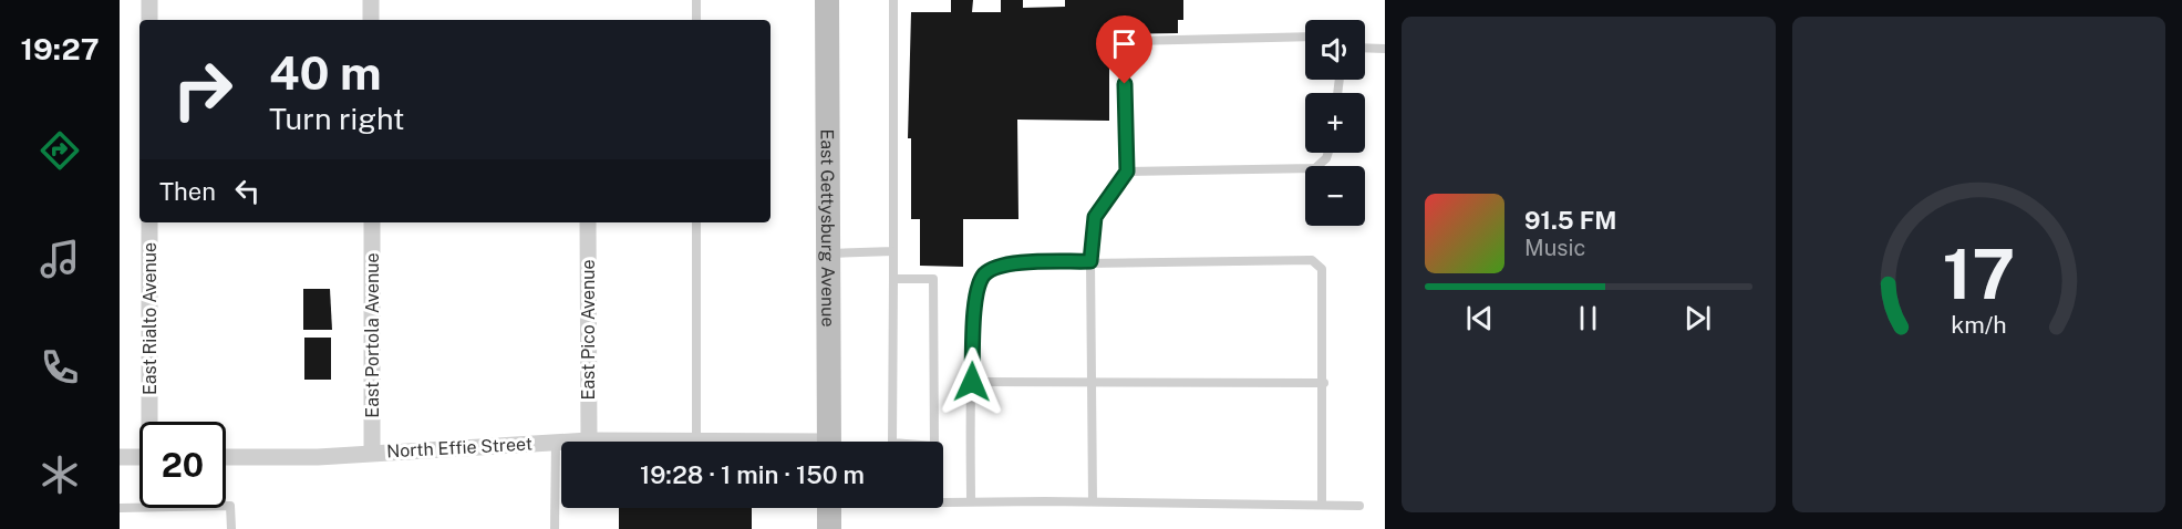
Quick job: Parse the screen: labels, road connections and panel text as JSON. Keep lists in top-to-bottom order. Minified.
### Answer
{"streets":{"street":["East Gettysburg Avenue","East Rialto Avenue","East Pico Avenue","East Portola Avenue","North Effie Street"]},"crossings":[["East Pico Avenue","North Effie Street"],["East Portola Avenue","North Effie Street"]],"page":{"tabs":"19:27","map_buttons":["+","−"],"turn":["40 m","Turn right"],"then":"Then","song":["91.5 FM","Music"],"limit":"20","trip":"19:28 · 1 min · 150 m","gauge":["17","km/h"]}}
